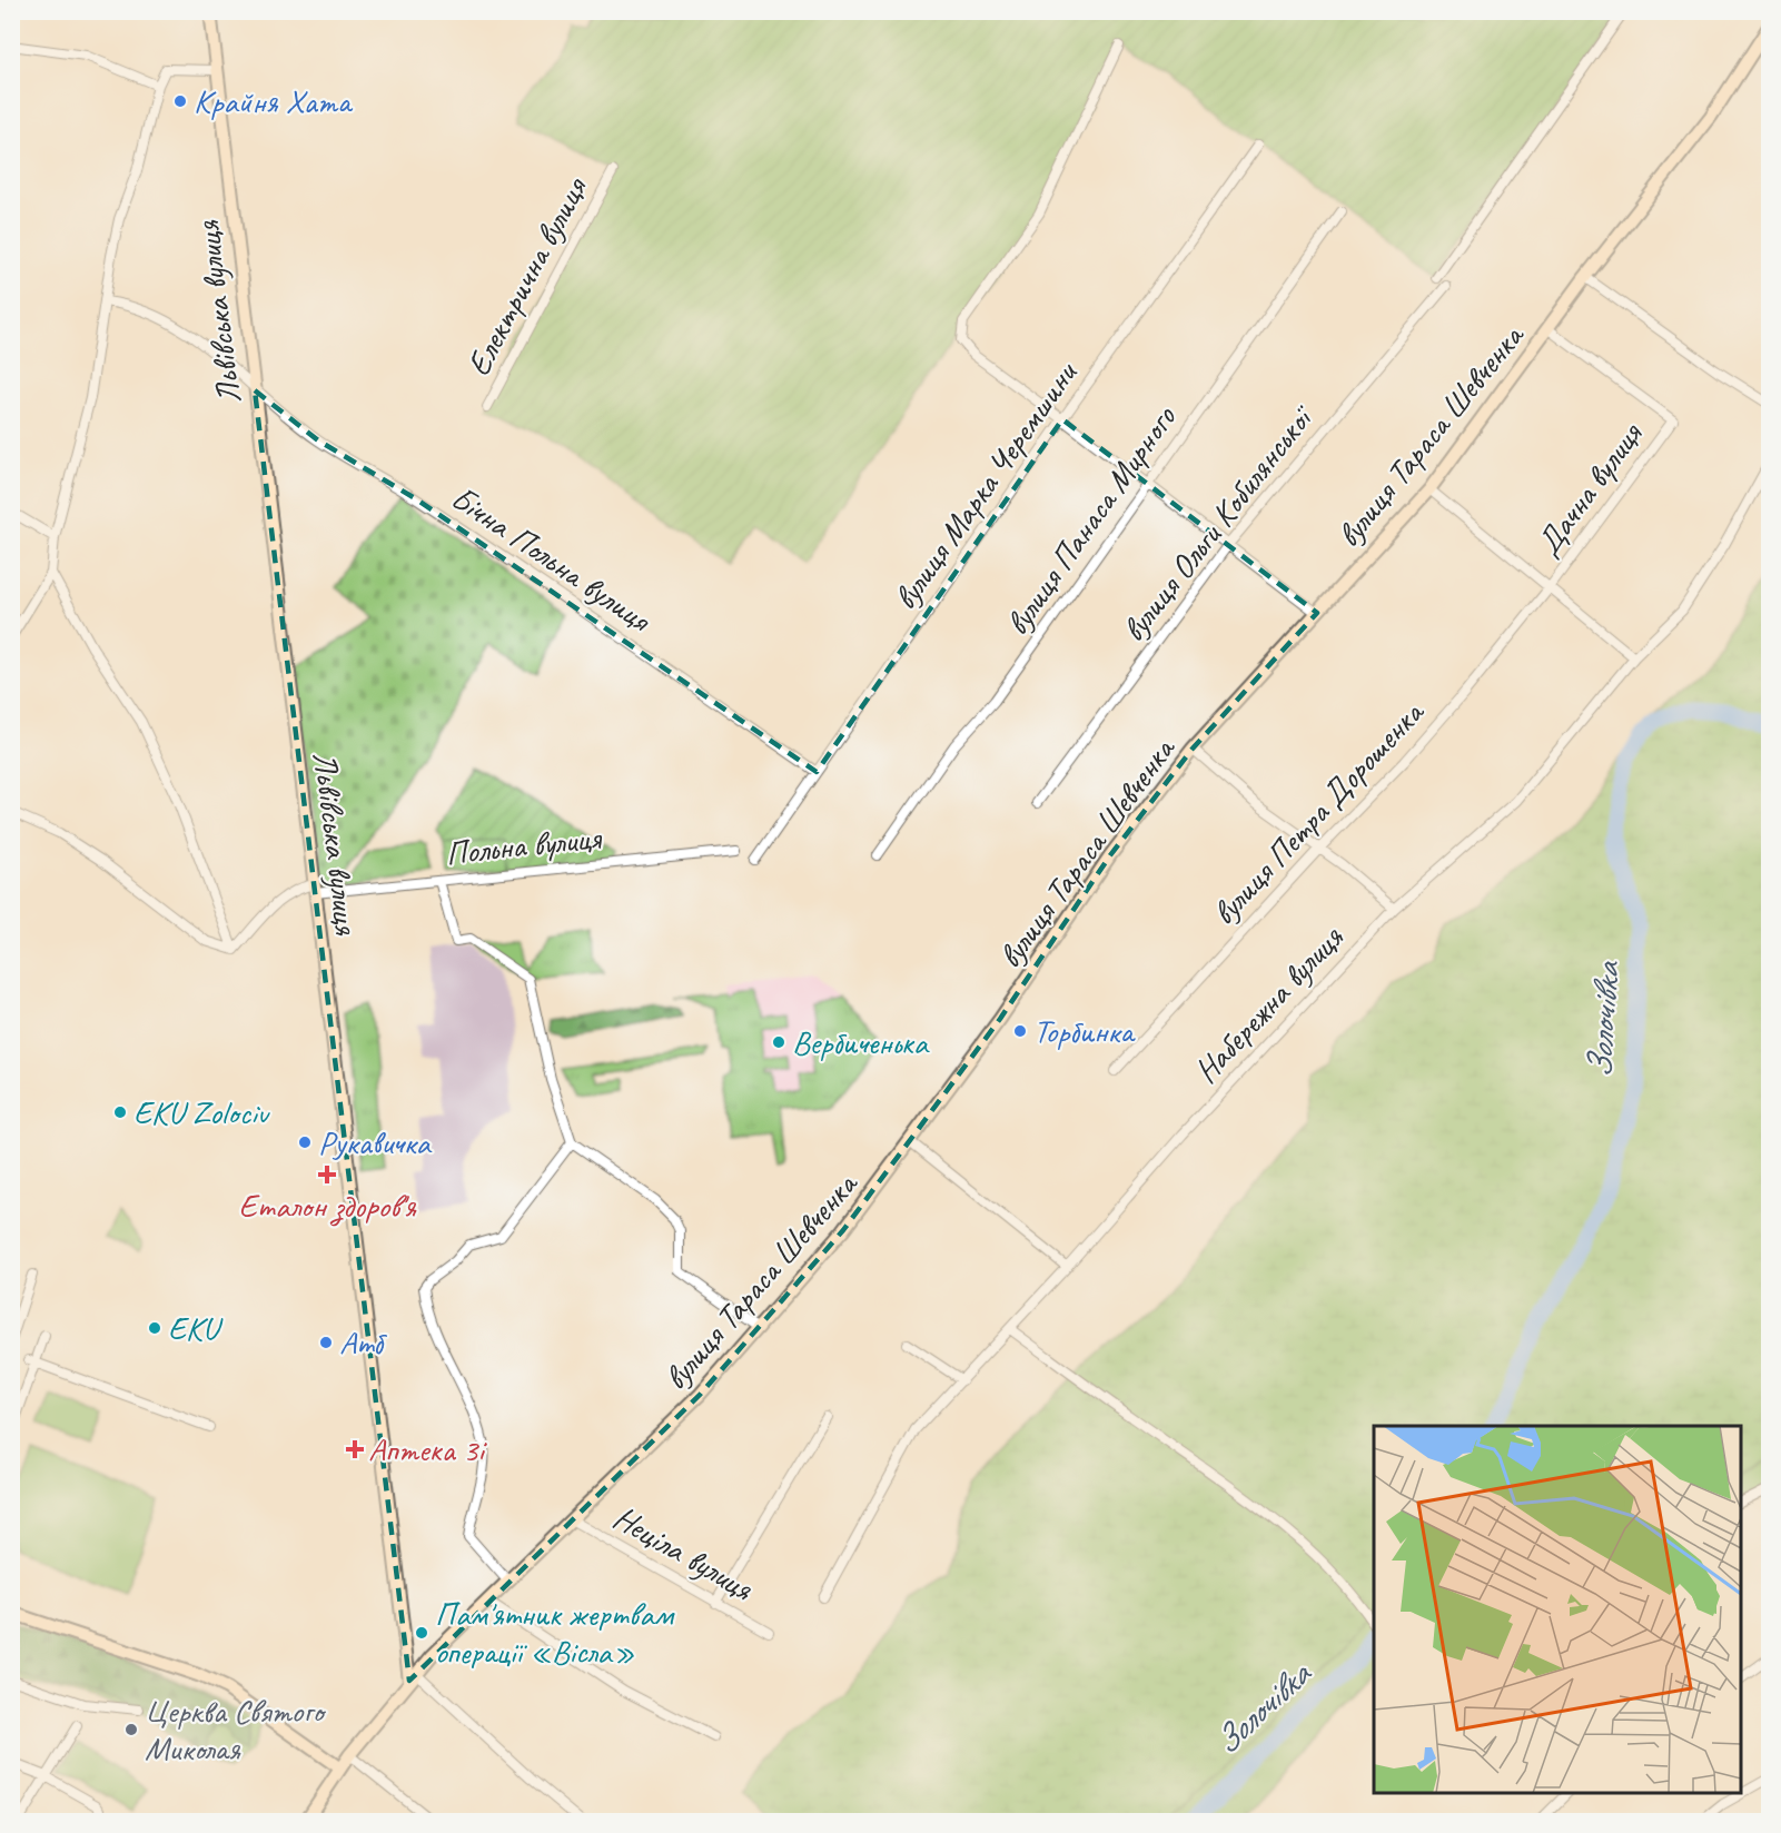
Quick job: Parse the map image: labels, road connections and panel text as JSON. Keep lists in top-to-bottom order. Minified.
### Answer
{"streets":{"main road":["Львівська вулиця","вулиця Тараса Шевченка"],"street":["Електрична вулиця","вулиця Марка Черемшини","Дачна вулиця","вулиця Панаса Мирного","вулиця Ольги Кобилянської","Бічна Польна вулиця","вулиця Петра Дорошенка","Польна вулиця","Набережна вулиця","Неціла вулиця"]},"crossings":[["Львівська вулиця","вулиця Тараса Шевченка"],["Львівська вулиця","Бічна Польна вулиця"],["Львівська вулиця","Польна вулиця"],["вулиця Тараса Шевченка","Дачна вулиця"],["вулиця Тараса Шевченка","Неціла вулиця"],["вулиця Марка Черемшини","Бічна Польна вулиця"],["Дачна вулиця","вулиця Петра Дорошенка"]],"water":["Золочівка"],"places":{"other":["Крайня Хата","Торбинка","Вербиченька","EKU Zolociv","Рукавичка","EKU","Атб","Пам'ятник жертвам операції «Вісла»","Церква Святого Миколая"],"health":["Еталон здоров'я","Аптека 3і"]}}
